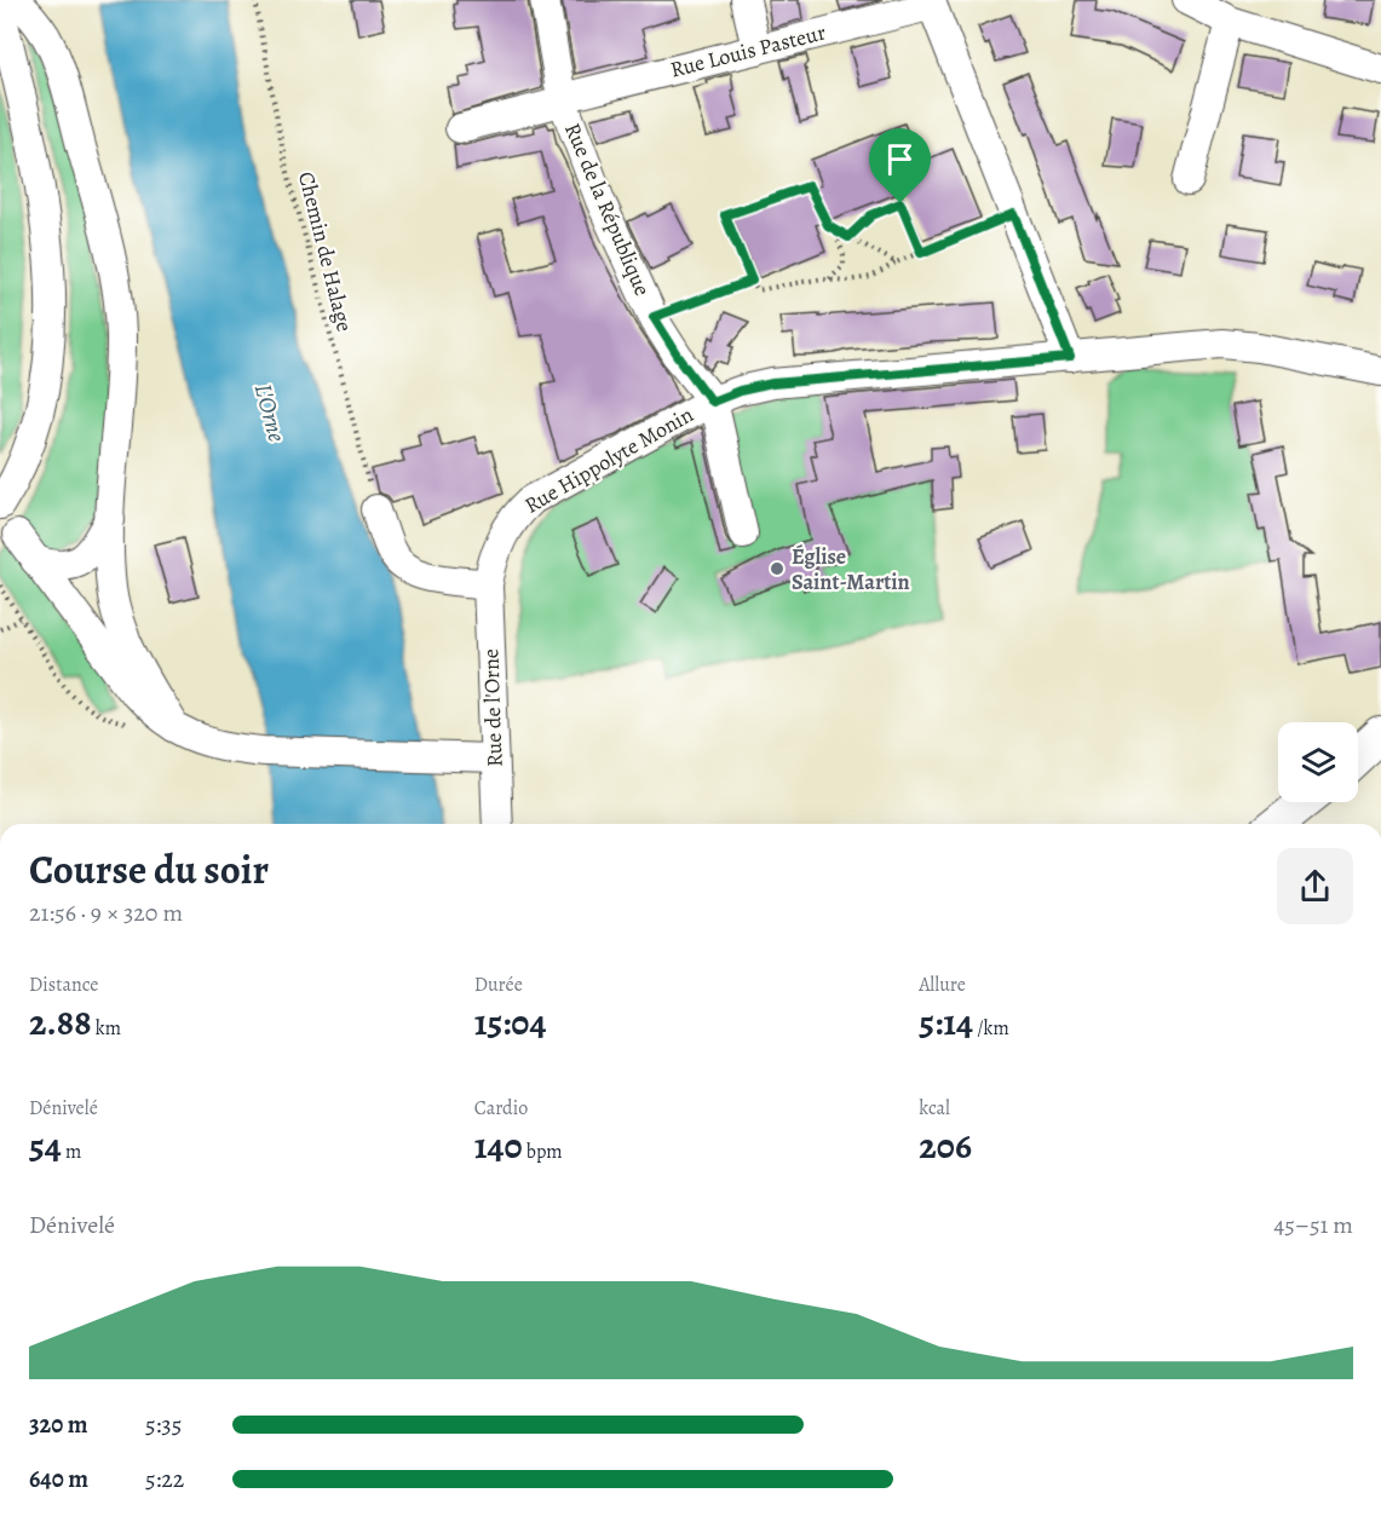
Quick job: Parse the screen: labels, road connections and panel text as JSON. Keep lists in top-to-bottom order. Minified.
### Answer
{"streets":{"street":["Rue Louis Pasteur","Rue de la République","Rue Hippolyte Monin","Rue de l'Orne"],"path":["Chemin de Halage"]},"crossings":[["Rue Louis Pasteur","Rue de la République"],["Rue de la République","Rue Hippolyte Monin"],["Rue Hippolyte Monin","Rue de l'Orne"]],"water":["L'Orne"],"places":["Église Saint-Martin"],"page":{"heading":["Course du soir","21:56 · 9 × 320 m"],"stats":[["Distance","2.88 km"],["Durée","15:04"],["Allure","5:14 /km"],["Dénivelé","54 m"],["Cardio","140 bpm"],["kcal","206"]],"chart":["Dénivelé","45–51 m"],"list":[{"name":"320 m","note":"5:35"},{"name":"640 m","note":"5:22"}]}}
